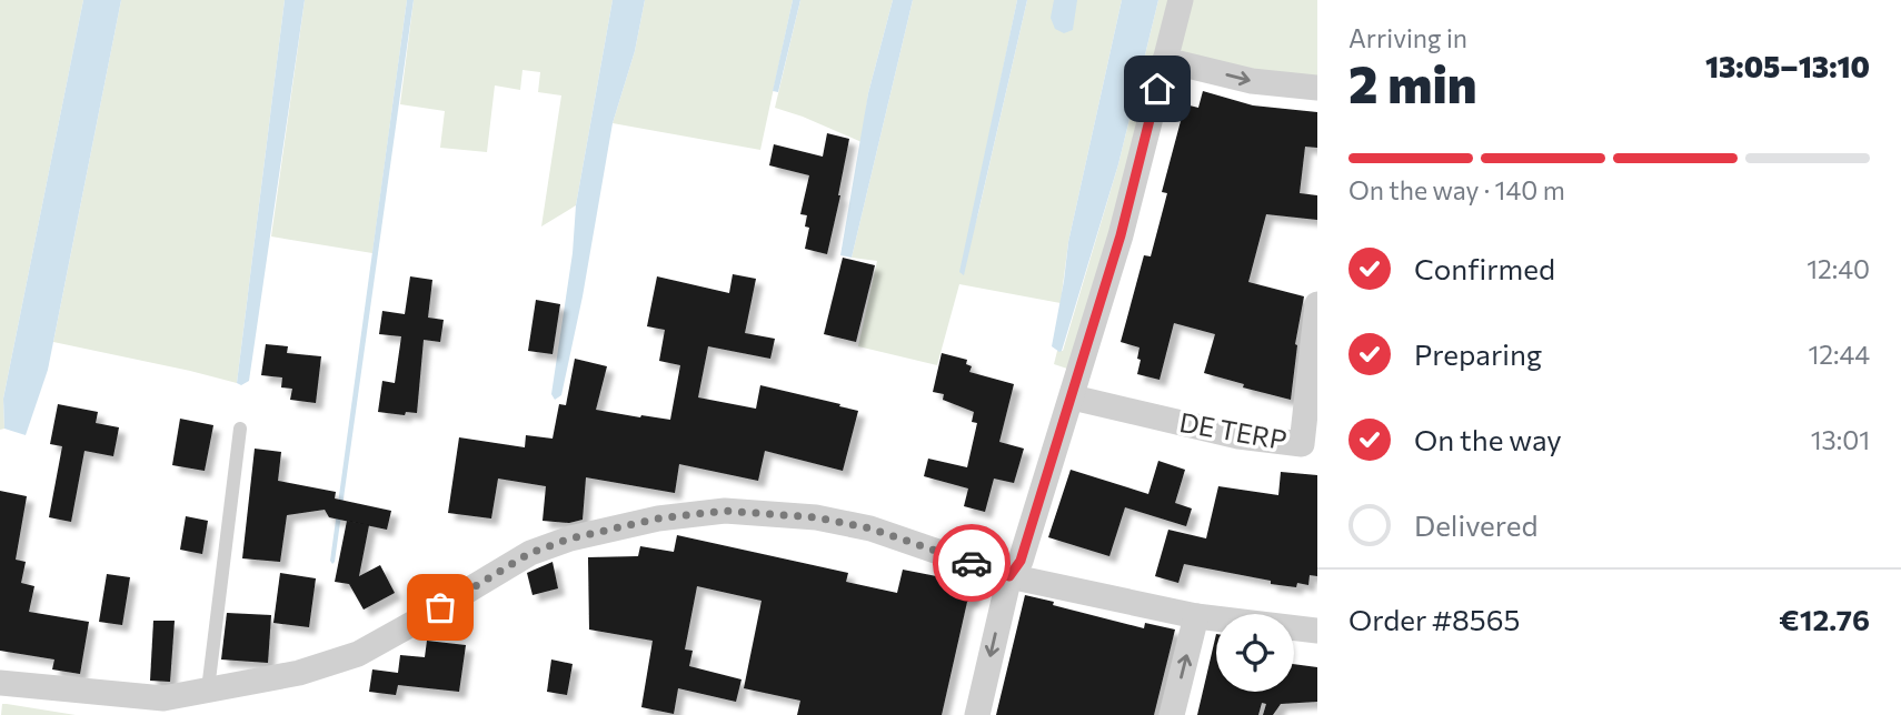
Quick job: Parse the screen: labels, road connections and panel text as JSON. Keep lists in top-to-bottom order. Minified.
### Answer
{"streets":{"street":["DE TERP"]},"page":{"heading":["2 min","Arriving in","13:05–13:10"],"panel":["Order #8565","€12.76"],"bar":"On the way · 140 m","list":[["Confirmed","12:40"],["Preparing","12:44"],["On the way","13:01"],"Delivered"]}}
